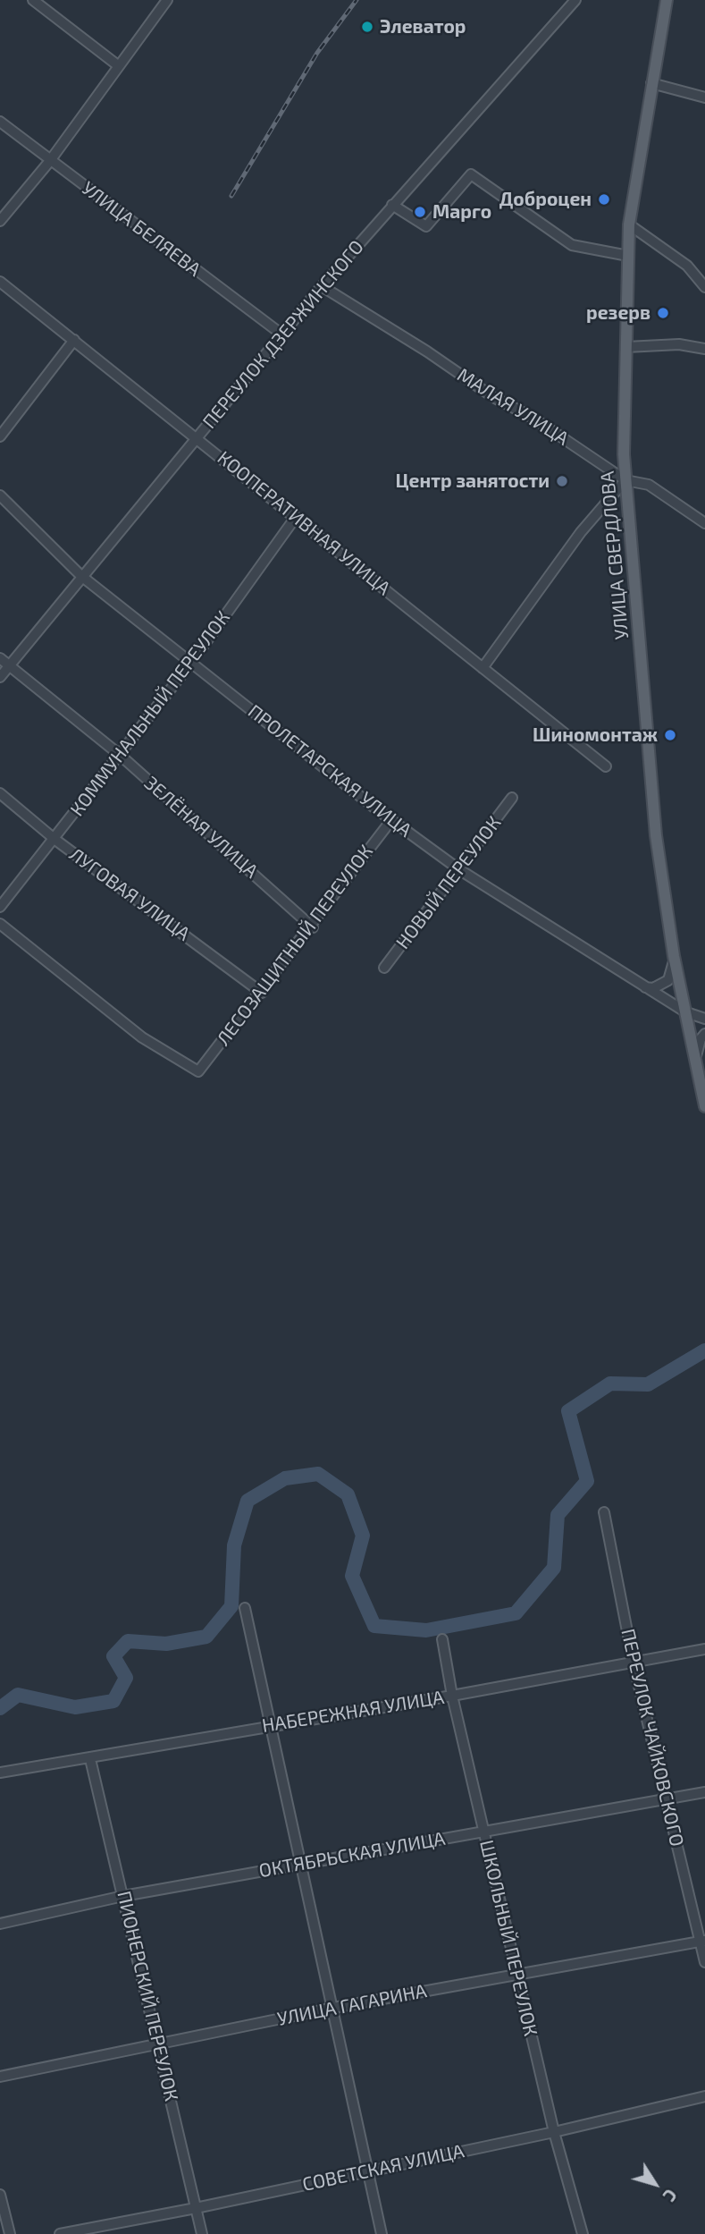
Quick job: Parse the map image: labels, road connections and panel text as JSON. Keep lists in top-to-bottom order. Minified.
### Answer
{"streets":{"main road":["УЛИЦА СВЕРДЛОВА"],"street":["УЛИЦА БЕЛЯЕВА","ПЕРЕУЛОК ДЗЕРЖИНСКОГО","МАЛАЯ УЛИЦА","КООПЕРАТИВНАЯ УЛИЦА","КОММУНАЛЬНЫЙ ПЕРЕУЛОК","ПРОЛЕТАРСКАЯ УЛИЦА","ЗЕЛЁНАЯ УЛИЦА","НОВЫЙ ПЕРЕУЛОК","ЛУГОВАЯ УЛИЦА","ЛЕСОЗАЩИТНЫЙ ПЕРЕУЛОК","НАБЕРЕЖНАЯ УЛИЦА","ПЕРЕУЛОК ЧАЙКОВСКОГО","ОКТЯБРЬСКАЯ УЛИЦА","ШКОЛЬНЫЙ ПЕРЕУЛОК","ПИОНЕРСКИЙ ПЕРЕУЛОК","УЛИЦА ГАГАРИНА","СОВЕТСКАЯ УЛИЦА"]},"crossings":[["УЛИЦА БЕЛЯЕВА","ПЕРЕУЛОК ДЗЕРЖИНСКОГО"],["ПЕРЕУЛОК ДЗЕРЖИНСКОГО","МАЛАЯ УЛИЦА"],["ПЕРЕУЛОК ДЗЕРЖИНСКОГО","КООПЕРАТИВНАЯ УЛИЦА"],["ПЕРЕУЛОК ДЗЕРЖИНСКОГО","ПРОЛЕТАРСКАЯ УЛИЦА"],["ПЕРЕУЛОК ДЗЕРЖИНСКОГО","ЗЕЛЁНАЯ УЛИЦА"],["МАЛАЯ УЛИЦА","УЛИЦА СВЕРДЛОВА"],["КООПЕРАТИВНАЯ УЛИЦА","КОММУНАЛЬНЫЙ ПЕРЕУЛОК"],["УЛИЦА СВЕРДЛОВА","ПРОЛЕТАРСКАЯ УЛИЦА"],["КОММУНАЛЬНЫЙ ПЕРЕУЛОК","ПРОЛЕТАРСКАЯ УЛИЦА"],["КОММУНАЛЬНЫЙ ПЕРЕУЛОК","ЗЕЛЁНАЯ УЛИЦА"],["КОММУНАЛЬНЫЙ ПЕРЕУЛОК","ЛУГОВАЯ УЛИЦА"],["ПРОЛЕТАРСКАЯ УЛИЦА","НОВЫЙ ПЕРЕУЛОК"],["ПРОЛЕТАРСКАЯ УЛИЦА","ЛЕСОЗАЩИТНЫЙ ПЕРЕУЛОК"],["ЗЕЛЁНАЯ УЛИЦА","ЛЕСОЗАЩИТНЫЙ ПЕРЕУЛОК"],["ЛУГОВАЯ УЛИЦА","ЛЕСОЗАЩИТНЫЙ ПЕРЕУЛОК"],["НАБЕРЕЖНАЯ УЛИЦА","ПЕРЕУЛОК ЧАЙКОВСКОГО"],["НАБЕРЕЖНАЯ УЛИЦА","ШКОЛЬНЫЙ ПЕРЕУЛОК"],["НАБЕРЕЖНАЯ УЛИЦА","ПИОНЕРСКИЙ ПЕРЕУЛОК"],["ПЕРЕУЛОК ЧАЙКОВСКОГО","ОКТЯБРЬСКАЯ УЛИЦА"],["ПЕРЕУЛОК ЧАЙКОВСКОГО","УЛИЦА ГАГАРИНА"],["ОКТЯБРЬСКАЯ УЛИЦА","ШКОЛЬНЫЙ ПЕРЕУЛОК"],["ОКТЯБРЬСКАЯ УЛИЦА","ПИОНЕРСКИЙ ПЕРЕУЛОК"],["ШКОЛЬНЫЙ ПЕРЕУЛОК","УЛИЦА ГАГАРИНА"],["ШКОЛЬНЫЙ ПЕРЕУЛОК","СОВЕТСКАЯ УЛИЦА"],["ПИОНЕРСКИЙ ПЕРЕУЛОК","УЛИЦА ГАГАРИНА"],["ПИОНЕРСКИЙ ПЕРЕУЛОК","СОВЕТСКАЯ УЛИЦА"]],"places":["Элеватор","Доброцен","Марго","резерв","Центр занятости","Шиномонтаж"],"north":"bottom right"}
